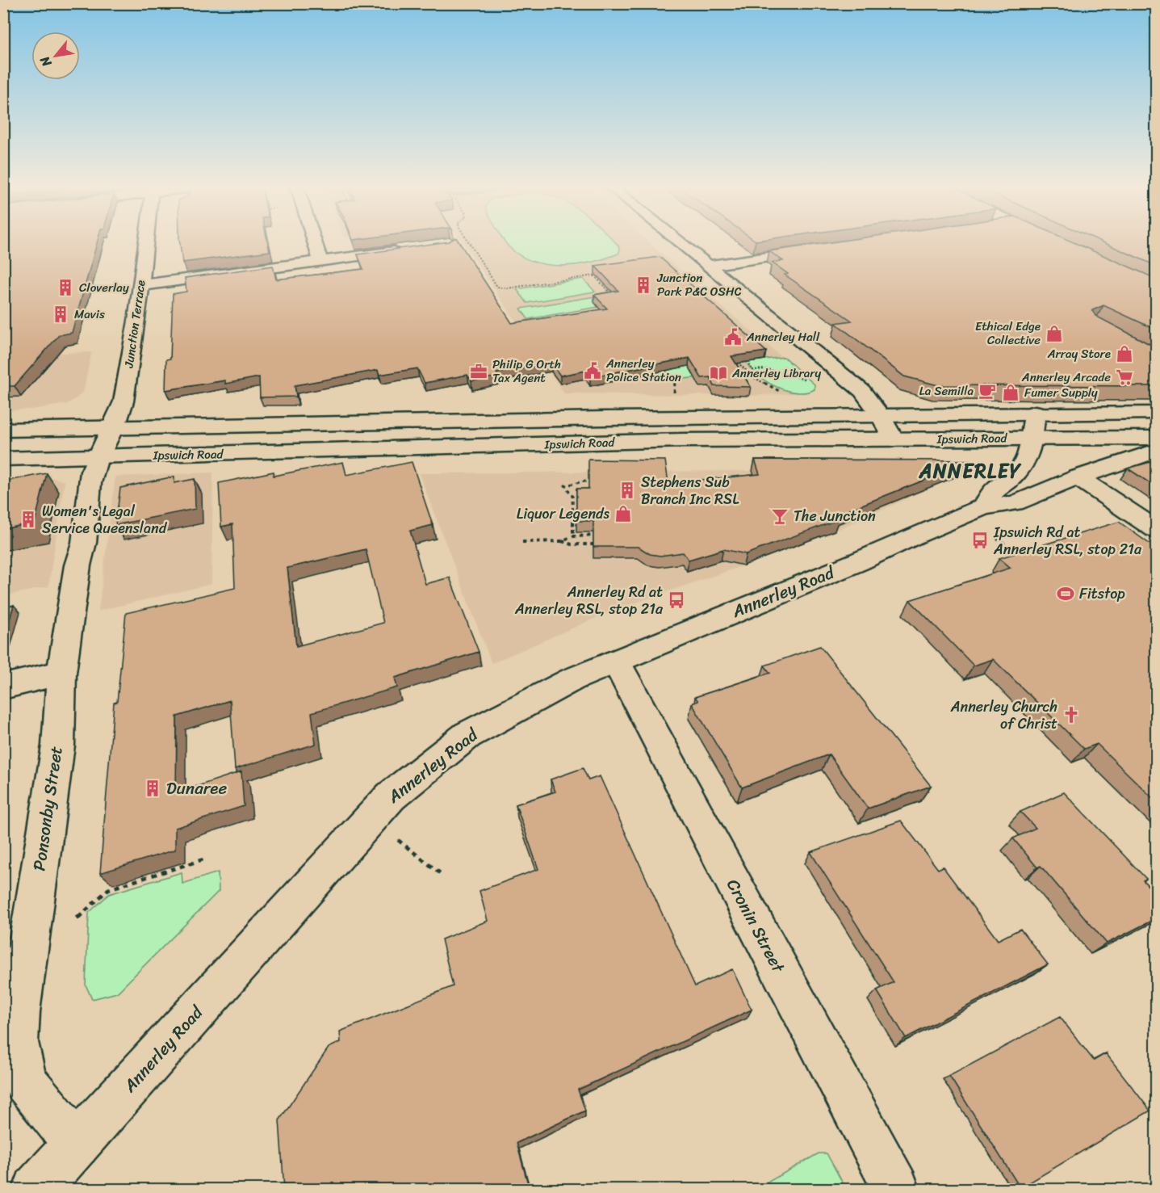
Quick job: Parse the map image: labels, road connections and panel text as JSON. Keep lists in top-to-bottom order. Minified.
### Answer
{"streets":{"main road":["Junction Terrace","Ipswich Road","Annerley Road","Ponsonby Street","Cronin Street"]},"crossings":[["Junction Terrace","Ipswich Road"],["Junction Terrace","Ponsonby Street"],["Ipswich Road","Annerley Road"],["Ipswich Road","Ponsonby Street"],["Annerley Road","Ponsonby Street"],["Annerley Road","Cronin Street"]],"districts":["ANNERLEY"],"places":{"building":["Junction Park P&C OSHC","Cloverlay","Mavis","Stephens Sub Branch Inc RSL","Women's Legal Service Queensland","Dunaree"],"shop":["Ethical Edge Collective","Array Store","Fumer Supply","Liquor Legends"],"public building":["Annerley Hall","Annerley Police Station"],"office":["Philip G Orth Tax Agent"],"library":["Annerley Library"],"supermarket":["Annerley Arcade"],"cafe":["La Semilla"],"bar":["The Junction"],"bus stop":["Ipswich Rd at Annerley RSL, stop 21a","Annerley Rd at Annerley RSL, stop 21a"],"sports":["Fitstop"],"church":["Annerley Church of Christ"]},"north":"bottom left"}
